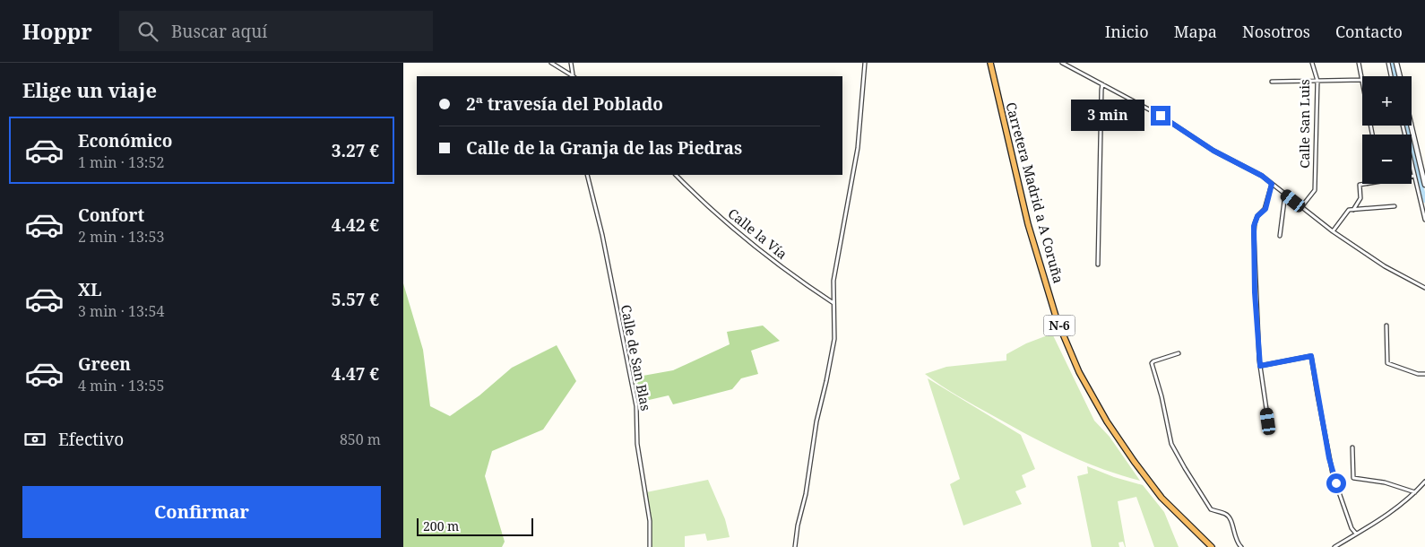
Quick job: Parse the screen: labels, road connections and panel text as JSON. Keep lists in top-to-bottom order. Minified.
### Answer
{"streets":{"highway":["Carretera Madrid a A Coruña","N-6"],"street":["Calle San Luis","Calle la Vía","Calle de San Blas"]},"scale_bar":"200 m","page":{"header":"Hoppr","search":"Buscar aquí","nav":["Inicio","Mapa","Nosotros","Contacto"],"heading":"Elige un viaje","map_buttons":["+","−"],"banner":["2ª travesía del Poblado","Calle de la Granja de las Piedras"],"bubble":"3 min","list":[{"name":"Económico","note":"1 min · 13:52","value":"3.27 €"},{"name":"Confort","note":"2 min · 13:53","value":"4.42 €"},{"name":"XL","note":"3 min · 13:54","value":"5.57 €"},{"name":"Green","note":"4 min · 13:55","value":"4.47 €"}],"pay":["Efectivo","850 m"],"buttons":"Confirmar","scale":"200 m"}}
